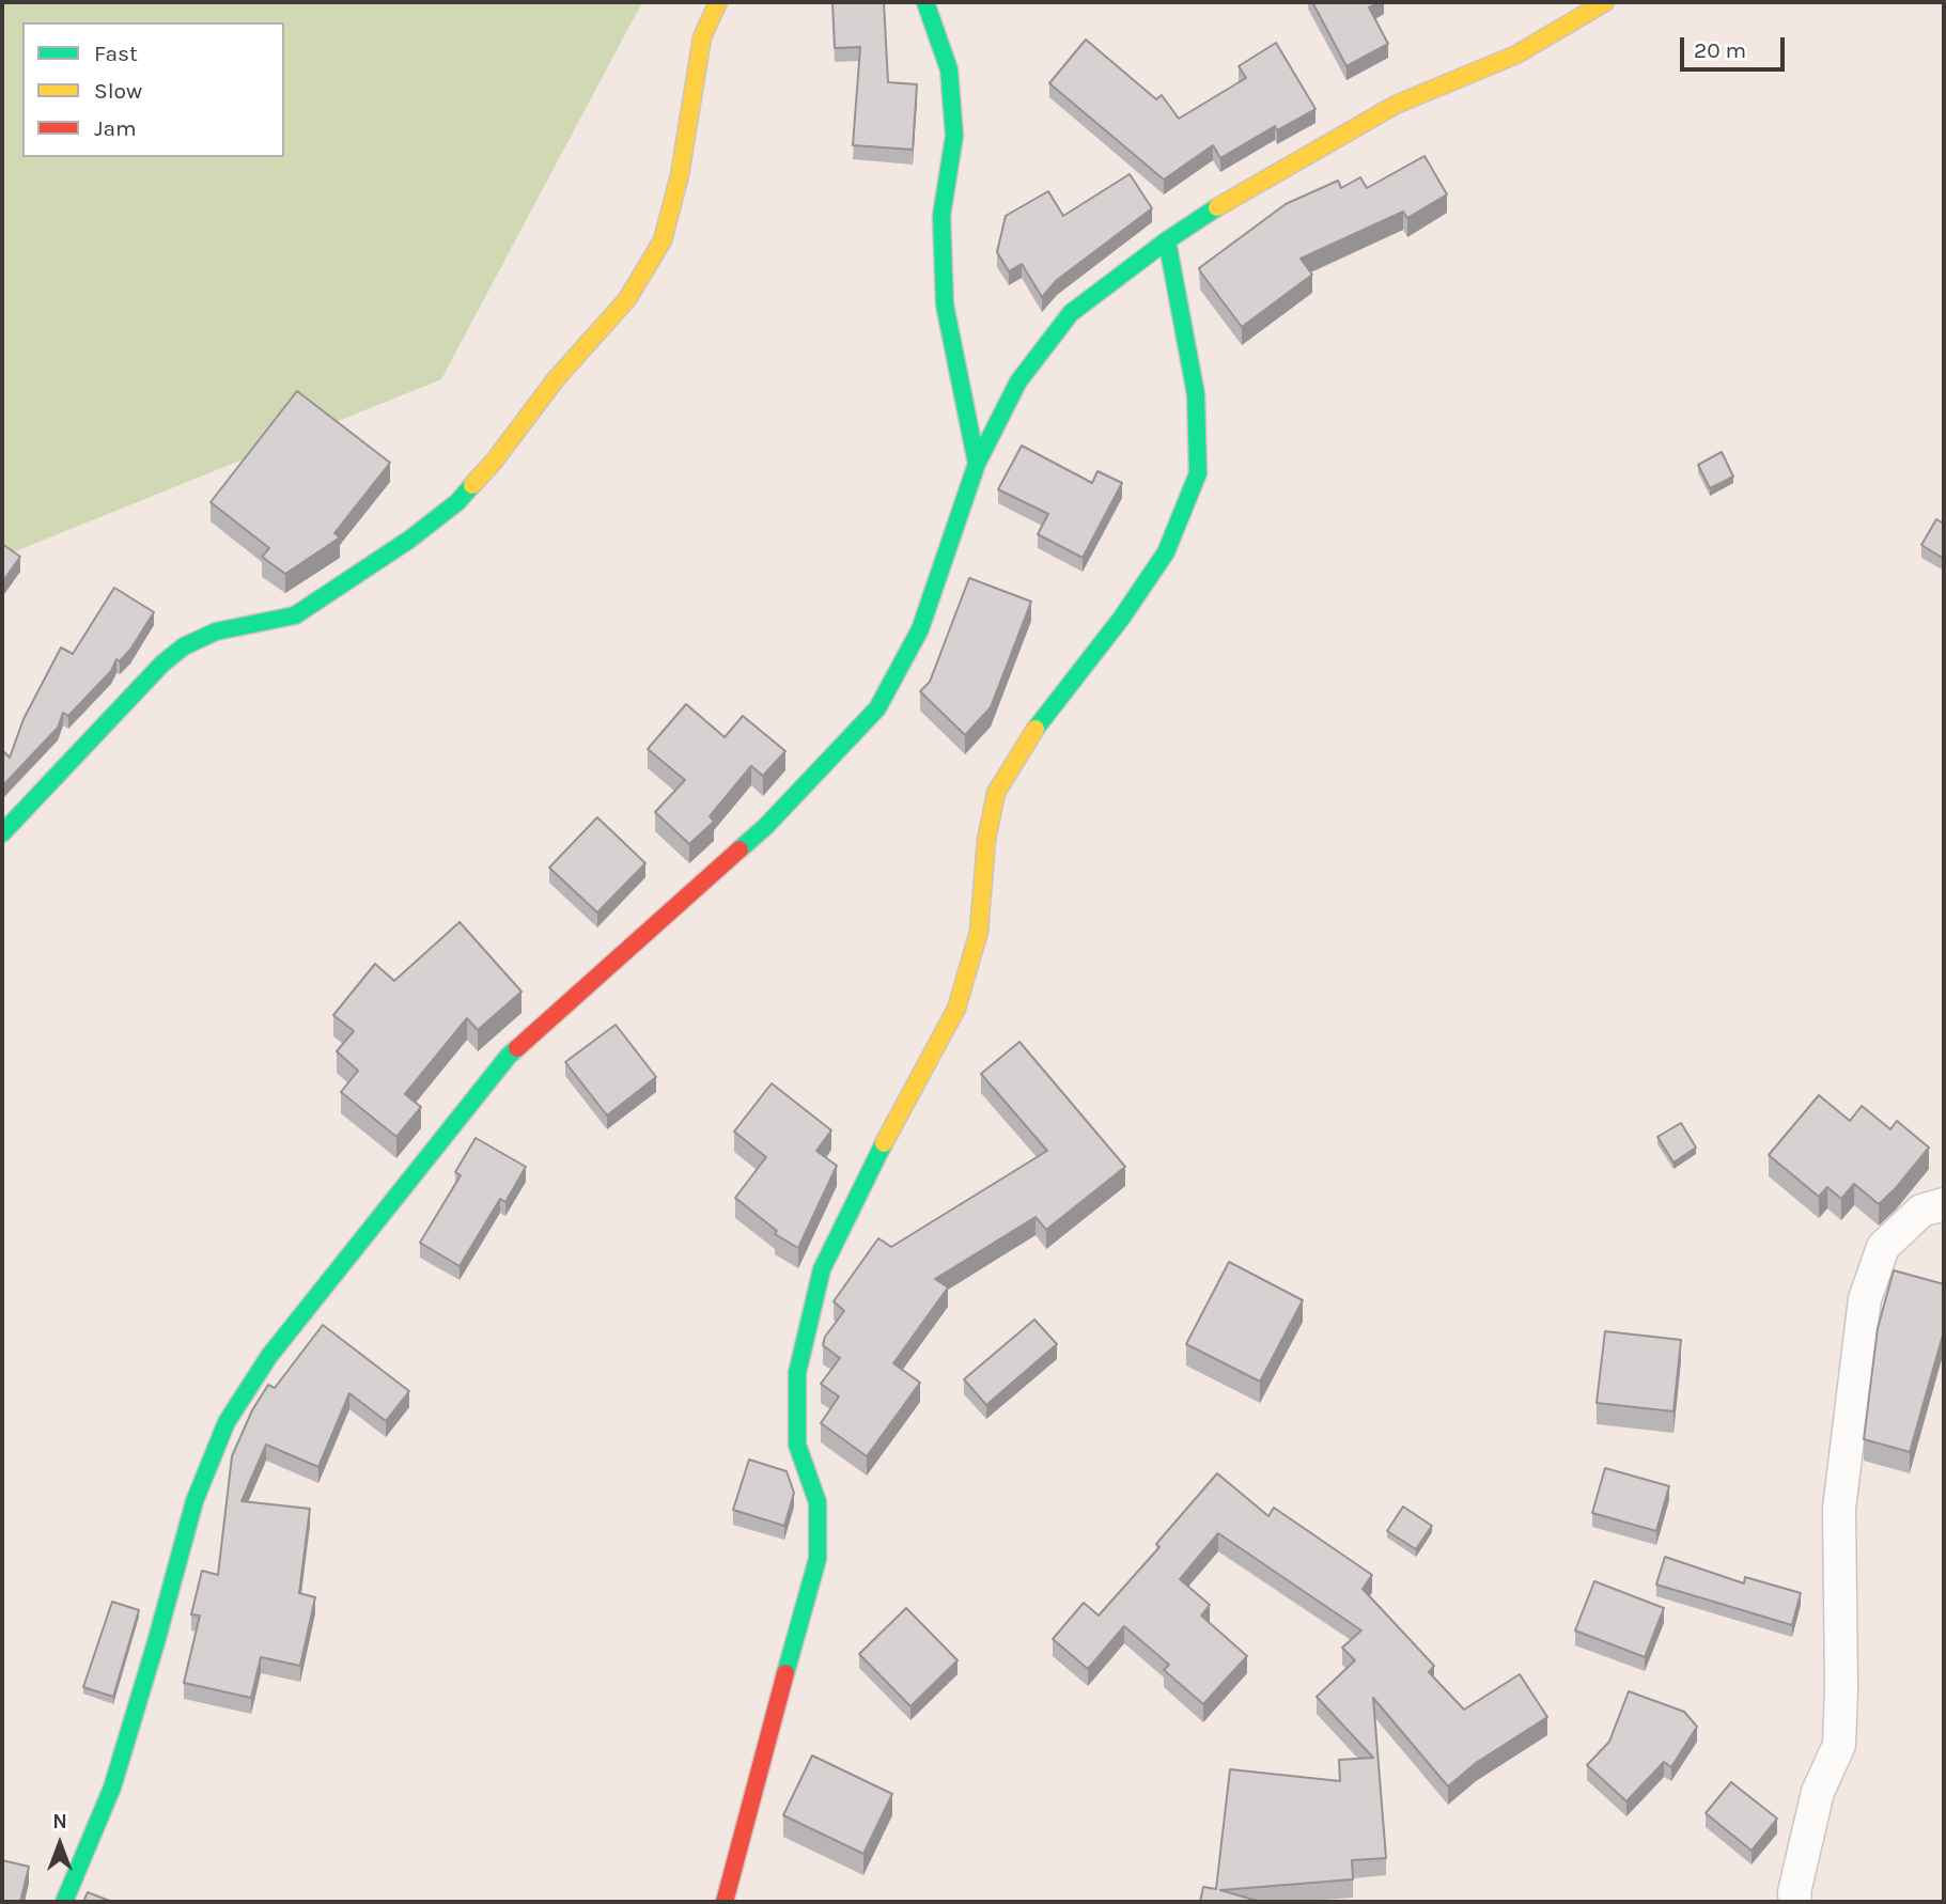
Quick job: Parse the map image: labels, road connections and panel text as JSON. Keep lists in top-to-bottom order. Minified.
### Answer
{"legend":["Fast","Slow","Jam"],"scale_bar":"20 m","north":"top"}
